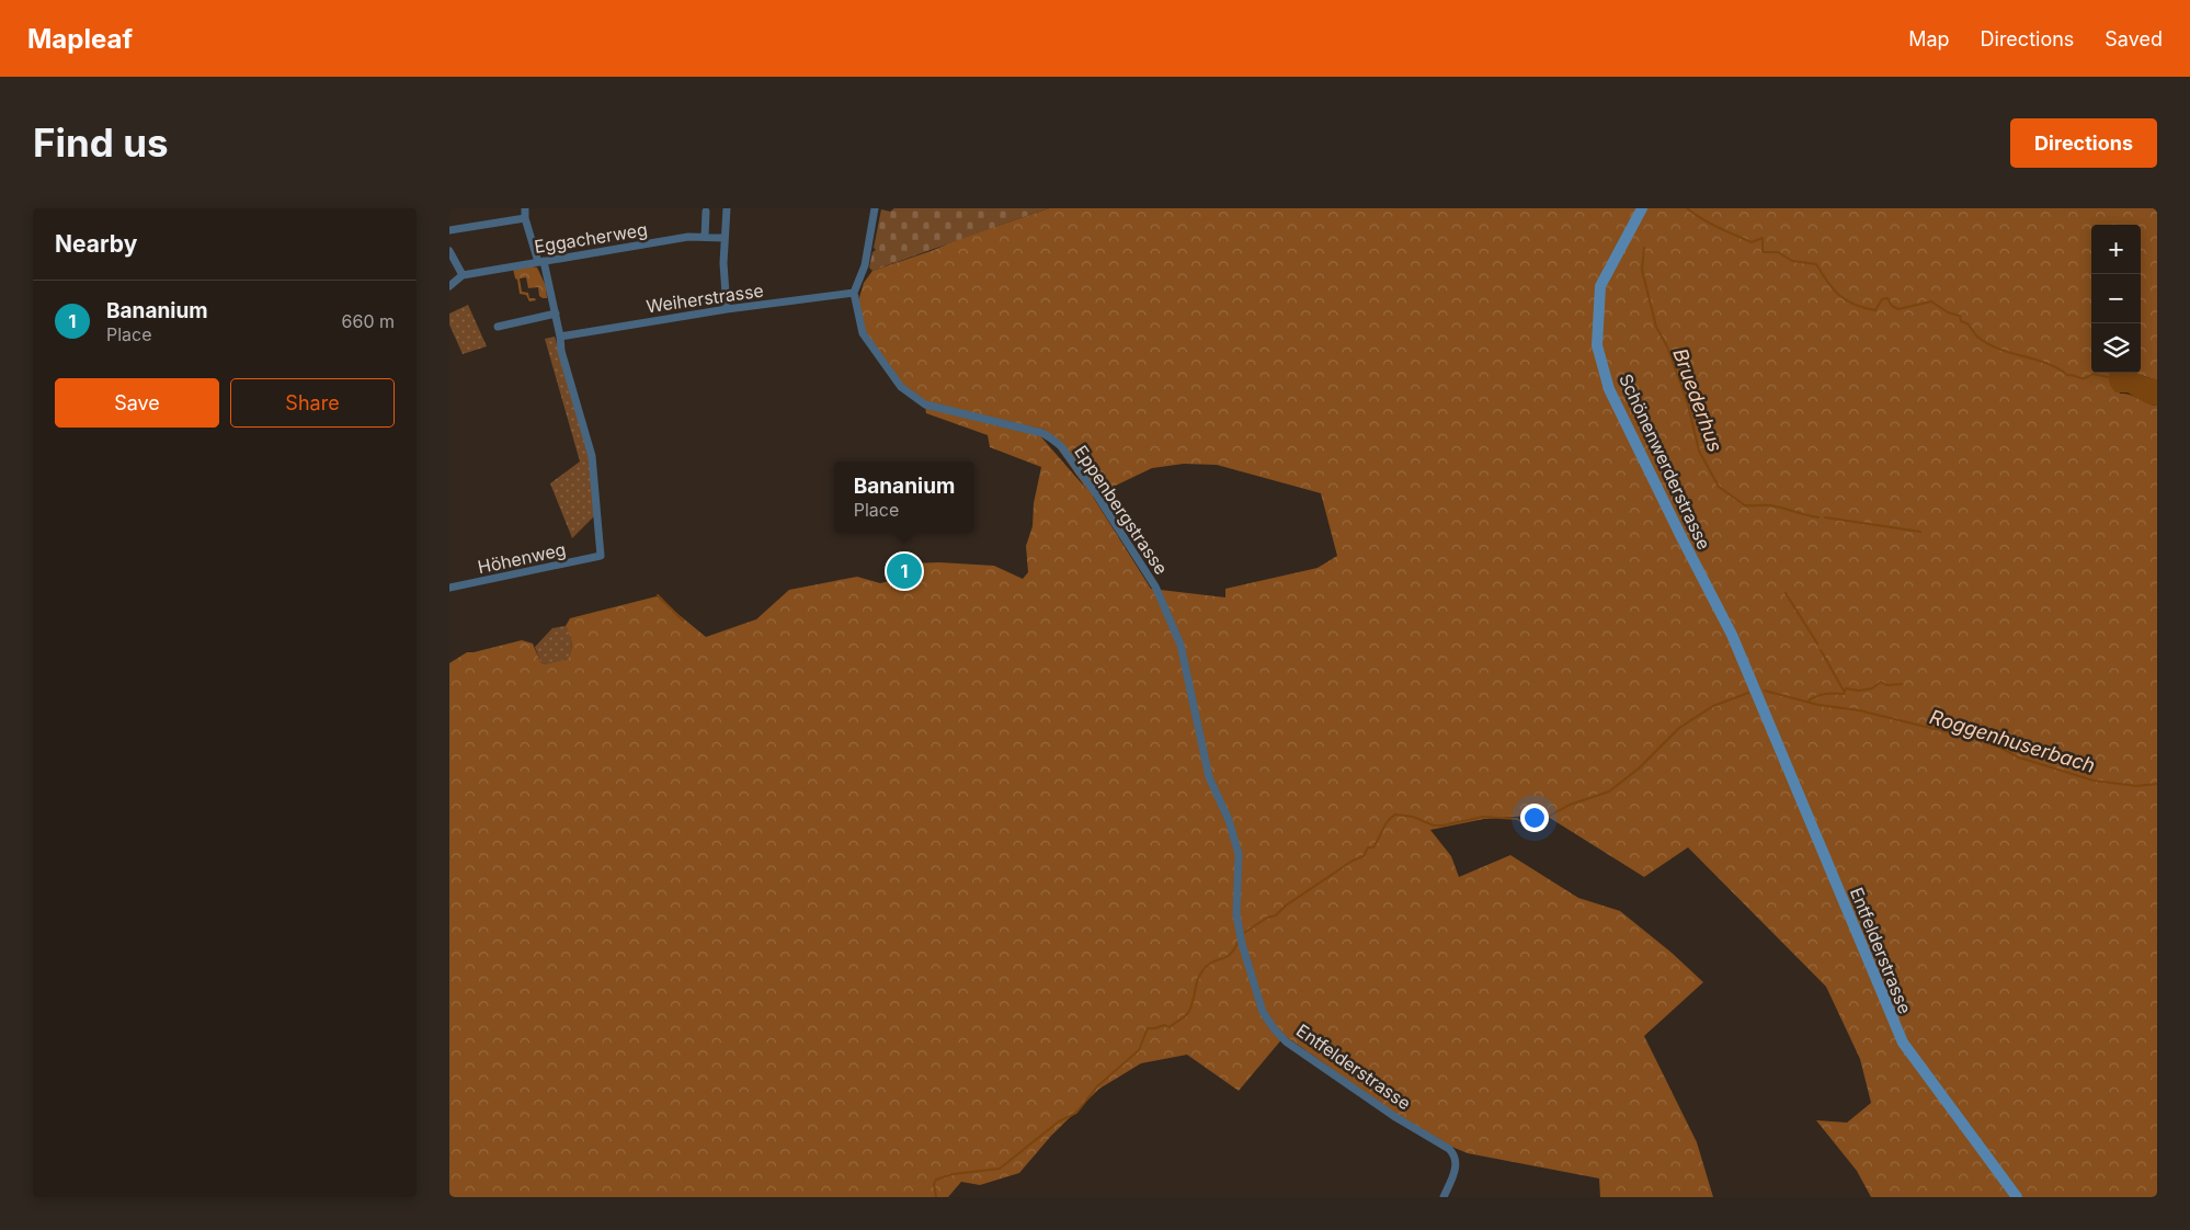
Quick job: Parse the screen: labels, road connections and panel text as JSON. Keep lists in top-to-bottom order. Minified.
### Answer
{"streets":{"street":["Eggacherweg","Weiherstrasse","Schönenwerderstrasse","Eppenbergstrasse","Höhenweg","Entfelderstrasse"]},"crossings":[["Weiherstrasse","Eppenbergstrasse"],["Weiherstrasse","Höhenweg"],["Schönenwerderstrasse","Entfelderstrasse"],["Eppenbergstrasse","Entfelderstrasse"]],"water":["Bruederhus","Roggenhuserbach"],"page":{"header":"Mapleaf","nav":["Map","Directions","Saved"],"buttons":["Directions",["Save","Share"]],"title":"Find us","heading":"Nearby","map_buttons":["+","−"],"list":[{"mark":"1","name":"Bananium","note":"Place","value":"660 m"}],"popup":["Bananium","Place"],"pins":"1"}}
